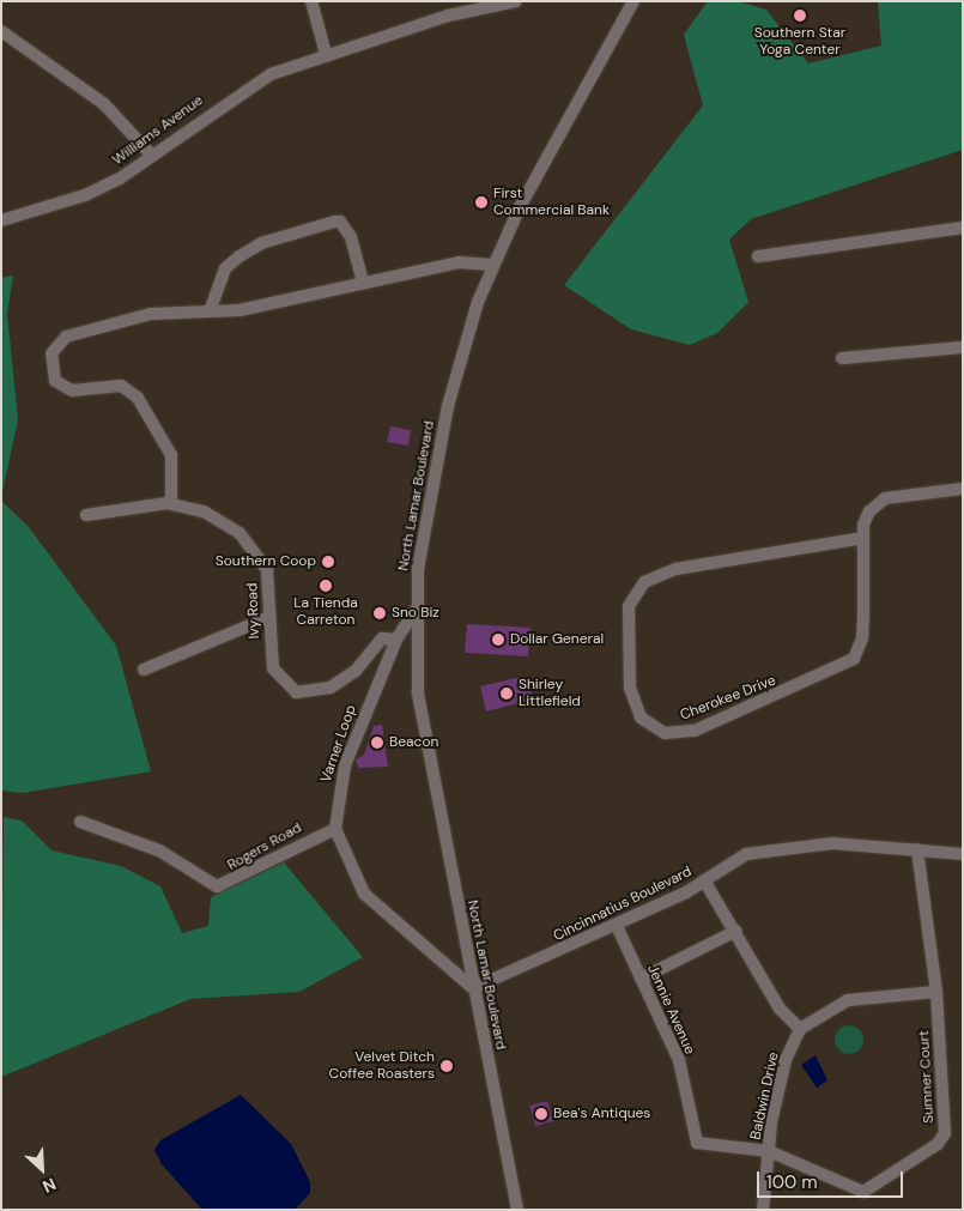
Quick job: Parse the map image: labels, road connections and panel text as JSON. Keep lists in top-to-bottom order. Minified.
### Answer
{"streets":{"street":["Williams Avenue","North Lamar Boulevard","Ivy Road","Cherokee Drive","Varner Loop","Rogers Road","Cincinnatius Boulevard","Jennie Avenue","Sumner Court","Baldwin Drive"]},"crossings":[["North Lamar Boulevard","Varner Loop"],["North Lamar Boulevard","Cincinnatius Boulevard"],["Ivy Road","Varner Loop"],["Varner Loop","Rogers Road"],["Cincinnatius Boulevard","Jennie Avenue"],["Cincinnatius Boulevard","Sumner Court"],["Jennie Avenue","Sumner Court"],["Sumner Court","Baldwin Drive"]],"places":["Southern Star Yoga Center","First Commercial Bank","Southern Coop","La Tienda Carreton","Sno Biz","Dollar General","Shirley Littlefield","Beacon","Velvet Ditch Coffee Roasters","Bea's Antiques"],"scale_bar":"100 m","north":"bottom right"}
